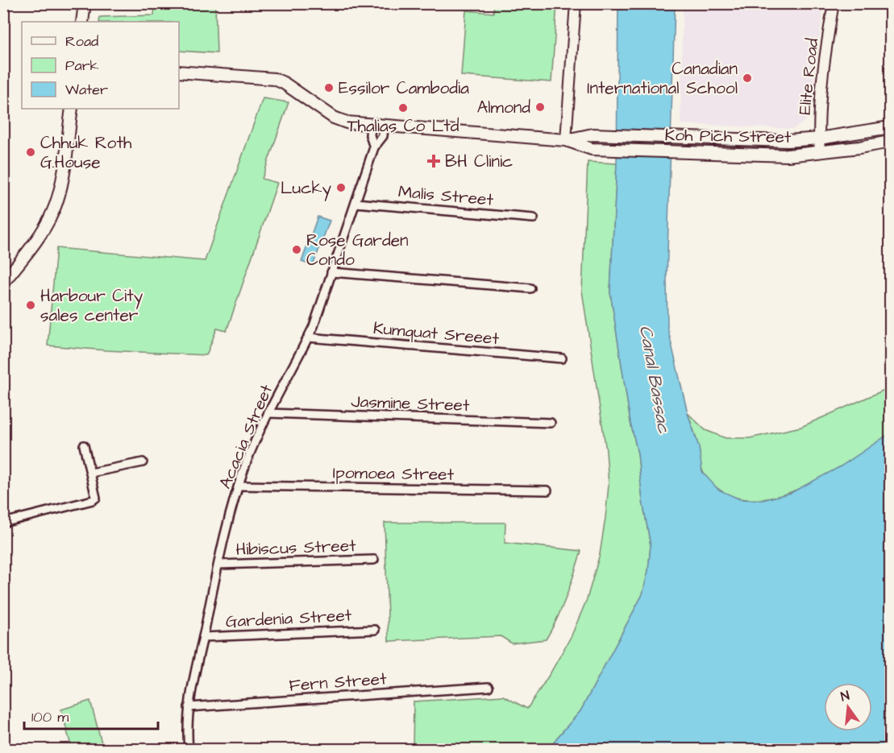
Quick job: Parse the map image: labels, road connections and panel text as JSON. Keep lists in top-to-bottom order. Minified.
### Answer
{"streets":{"main road":["Koh Pich Street"],"street":["Elite Road","Malis Street","Kumquat Sreeet","Jasmine Street","Acacia Street","Ipomoea Street","Hibiscus Street","Gardenia Street","Fern Street"]},"crossings":[["Elite Road","Koh Pich Street"],["Koh Pich Street","Acacia Street"],["Malis Street","Acacia Street"],["Kumquat Sreeet","Acacia Street"],["Jasmine Street","Acacia Street"],["Acacia Street","Ipomoea Street"],["Acacia Street","Hibiscus Street"],["Acacia Street","Gardenia Street"],["Acacia Street","Fern Street"]],"water":["Canal Bassac"],"places":{"other":["Canadian International School","Essilor Cambodia","Almond","Thalias Co Ltd","Chhuk Roth G.House","Lucky","Rose Garden Condo","Harbour City sales center"],"health":["BH Clinic"]},"legend":["Road","Park","Water"],"scale_bar":"100 m","north":"top"}
